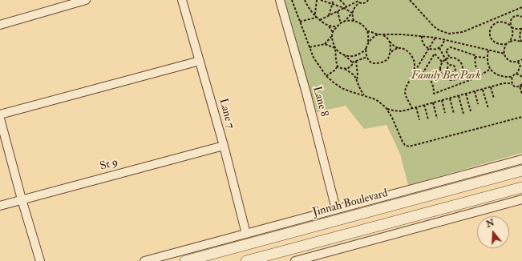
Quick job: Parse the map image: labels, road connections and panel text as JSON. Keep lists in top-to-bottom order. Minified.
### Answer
{"streets":{"street":["Lane 8","Lane 7","St 9","Jinnah Boulevard"]},"crossings":[["Lane 7","St 9"]],"parks":["Family Bee Park"],"north":"top"}
